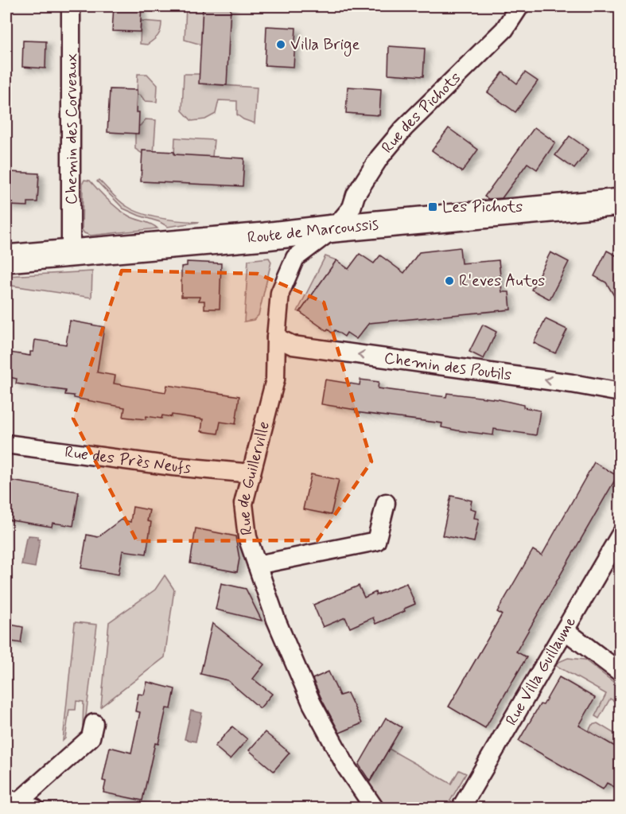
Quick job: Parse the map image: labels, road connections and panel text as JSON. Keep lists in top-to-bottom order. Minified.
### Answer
{"streets":{"main road":["Route de Marcoussis"],"street":["Rue des Pichots","Chemin des Corveaux","Chemin des Poutils","Rue des Près Neufs","Rue de Guillerville","Rue Villa Guillaume"]},"crossings":[["Rue des Pichots","Route de Marcoussis"],["Rue des Pichots","Rue de Guillerville"],["Chemin des Corveaux","Route de Marcoussis"],["Route de Marcoussis","Rue de Guillerville"],["Chemin des Poutils","Rue de Guillerville"],["Rue des Près Neufs","Rue de Guillerville"]],"one_way":["Chemin des Poutils"],"places":{"other":["Villa Brige","R'eves Autos"],"transit":["Les Pichots"]}}
